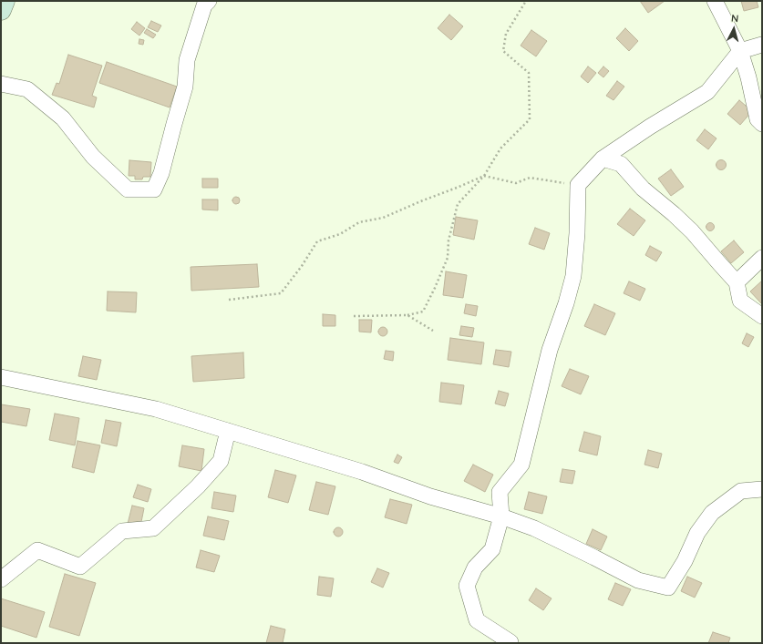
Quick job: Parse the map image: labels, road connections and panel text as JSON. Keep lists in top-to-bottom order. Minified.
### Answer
{"north":"top"}
